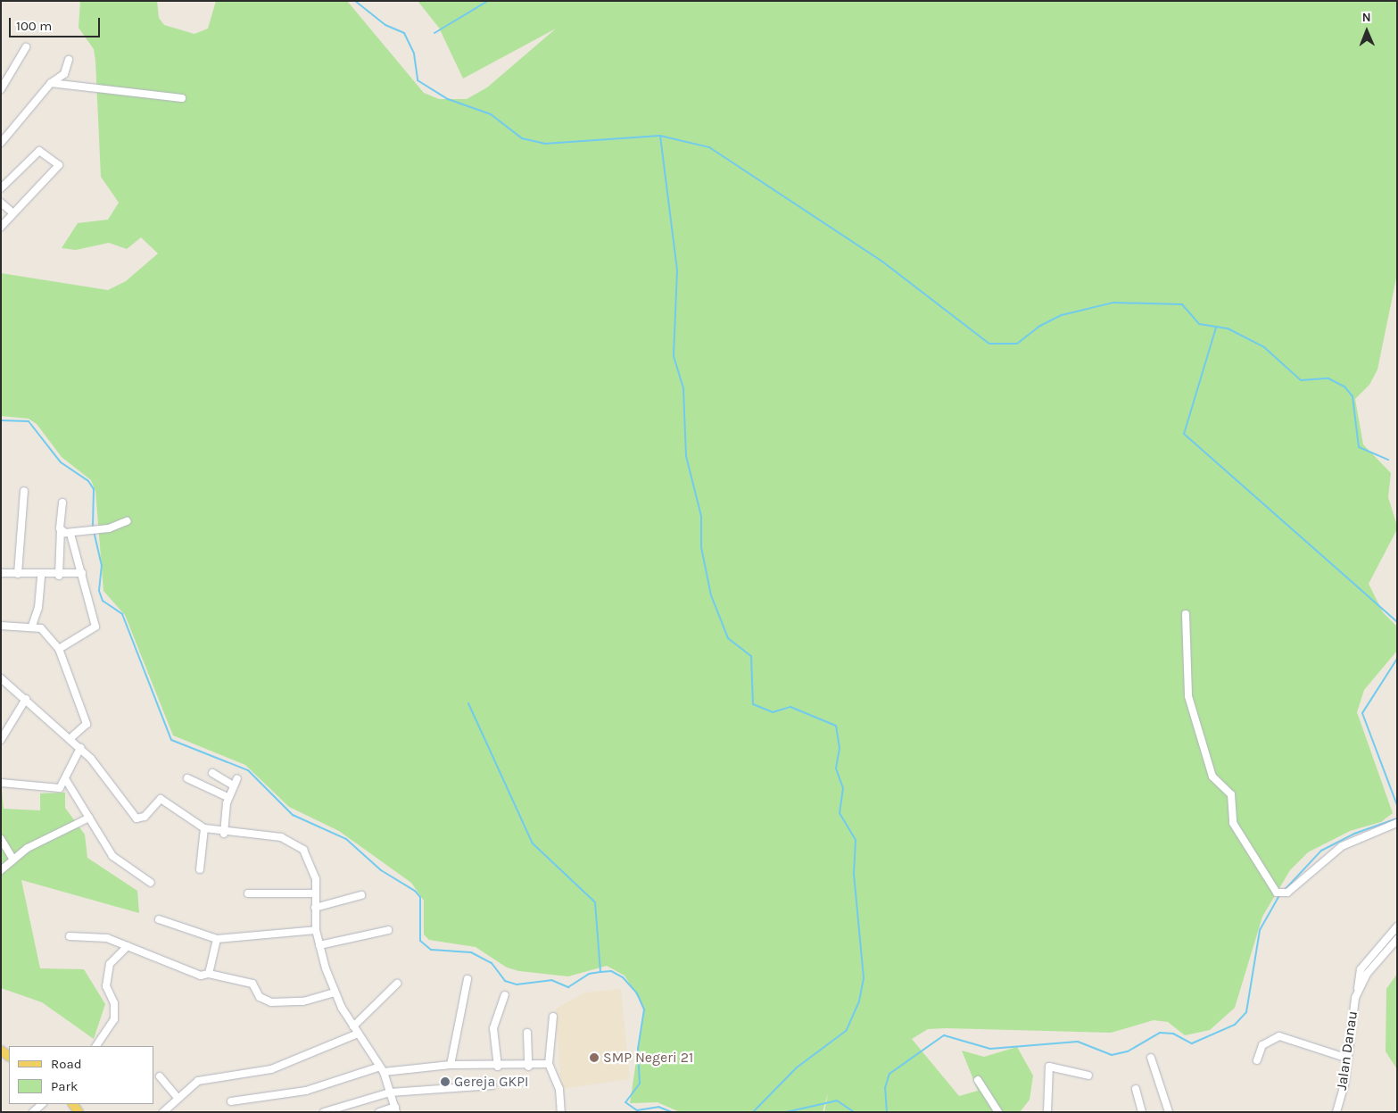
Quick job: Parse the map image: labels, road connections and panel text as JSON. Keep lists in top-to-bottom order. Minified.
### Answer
{"streets":{"street":["Jalan Danau"]},"places":["SMP Negeri 21","Gereja GKPI"],"legend":["Road","Park"],"scale_bar":"100 m","north":"top"}
